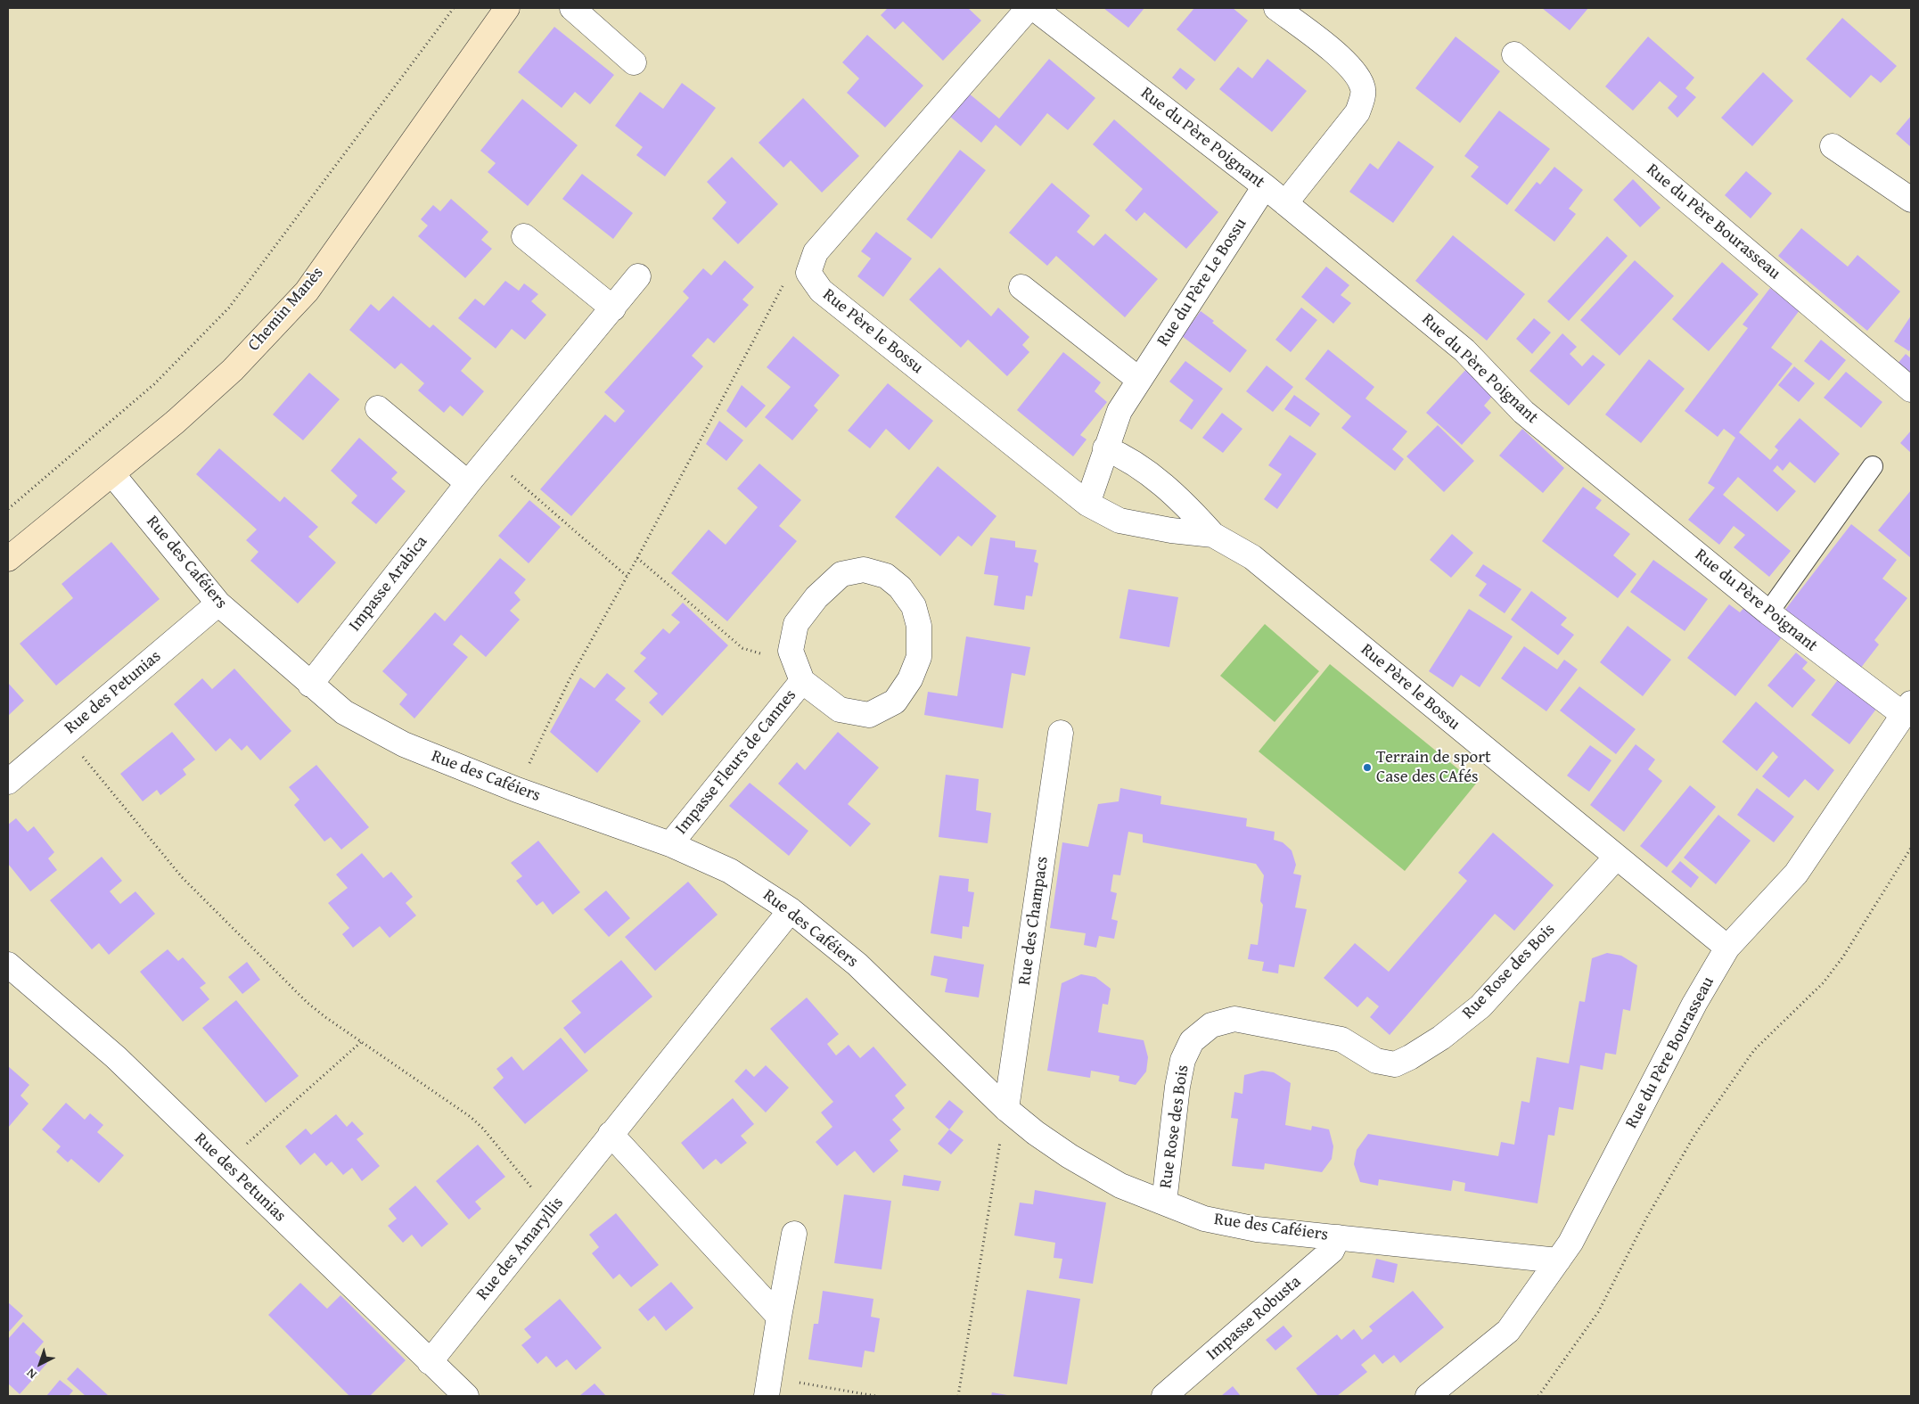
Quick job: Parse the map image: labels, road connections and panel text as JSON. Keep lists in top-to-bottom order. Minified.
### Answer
{"streets":{"street":["Rue du Père Poignant","Rue du Père Bourasseau","Rue du Père Le Bossu","Chemin Manès","Rue Père le Bossu","Rue des Caféiers","Impasse Arabica","Rue des Petunias","Impasse Fleurs de Cannes","Rue des Champacs","Rue Rose des Bois","Rue des Amaryllis","Impasse Robusta"]},"crossings":[["Rue du Père Poignant","Rue du Père Bourasseau"],["Rue du Père Poignant","Rue du Père Le Bossu"],["Rue du Père Bourasseau","Rue Père le Bossu"],["Rue du Père Bourasseau","Rue des Caféiers"],["Rue du Père Le Bossu","Rue Père le Bossu"],["Chemin Manès","Rue des Caféiers"],["Rue Père le Bossu","Rue Rose des Bois"],["Rue des Caféiers","Impasse Arabica"],["Rue des Caféiers","Rue des Petunias"],["Rue des Caféiers","Impasse Fleurs de Cannes"],["Rue des Caféiers","Rue des Champacs"],["Rue des Caféiers","Rue Rose des Bois"],["Rue des Caféiers","Rue des Amaryllis"],["Rue des Caféiers","Impasse Robusta"],["Rue des Petunias","Rue des Amaryllis"]],"places":["Terrain de sport Case des CAfés"],"north":"bottom left"}
